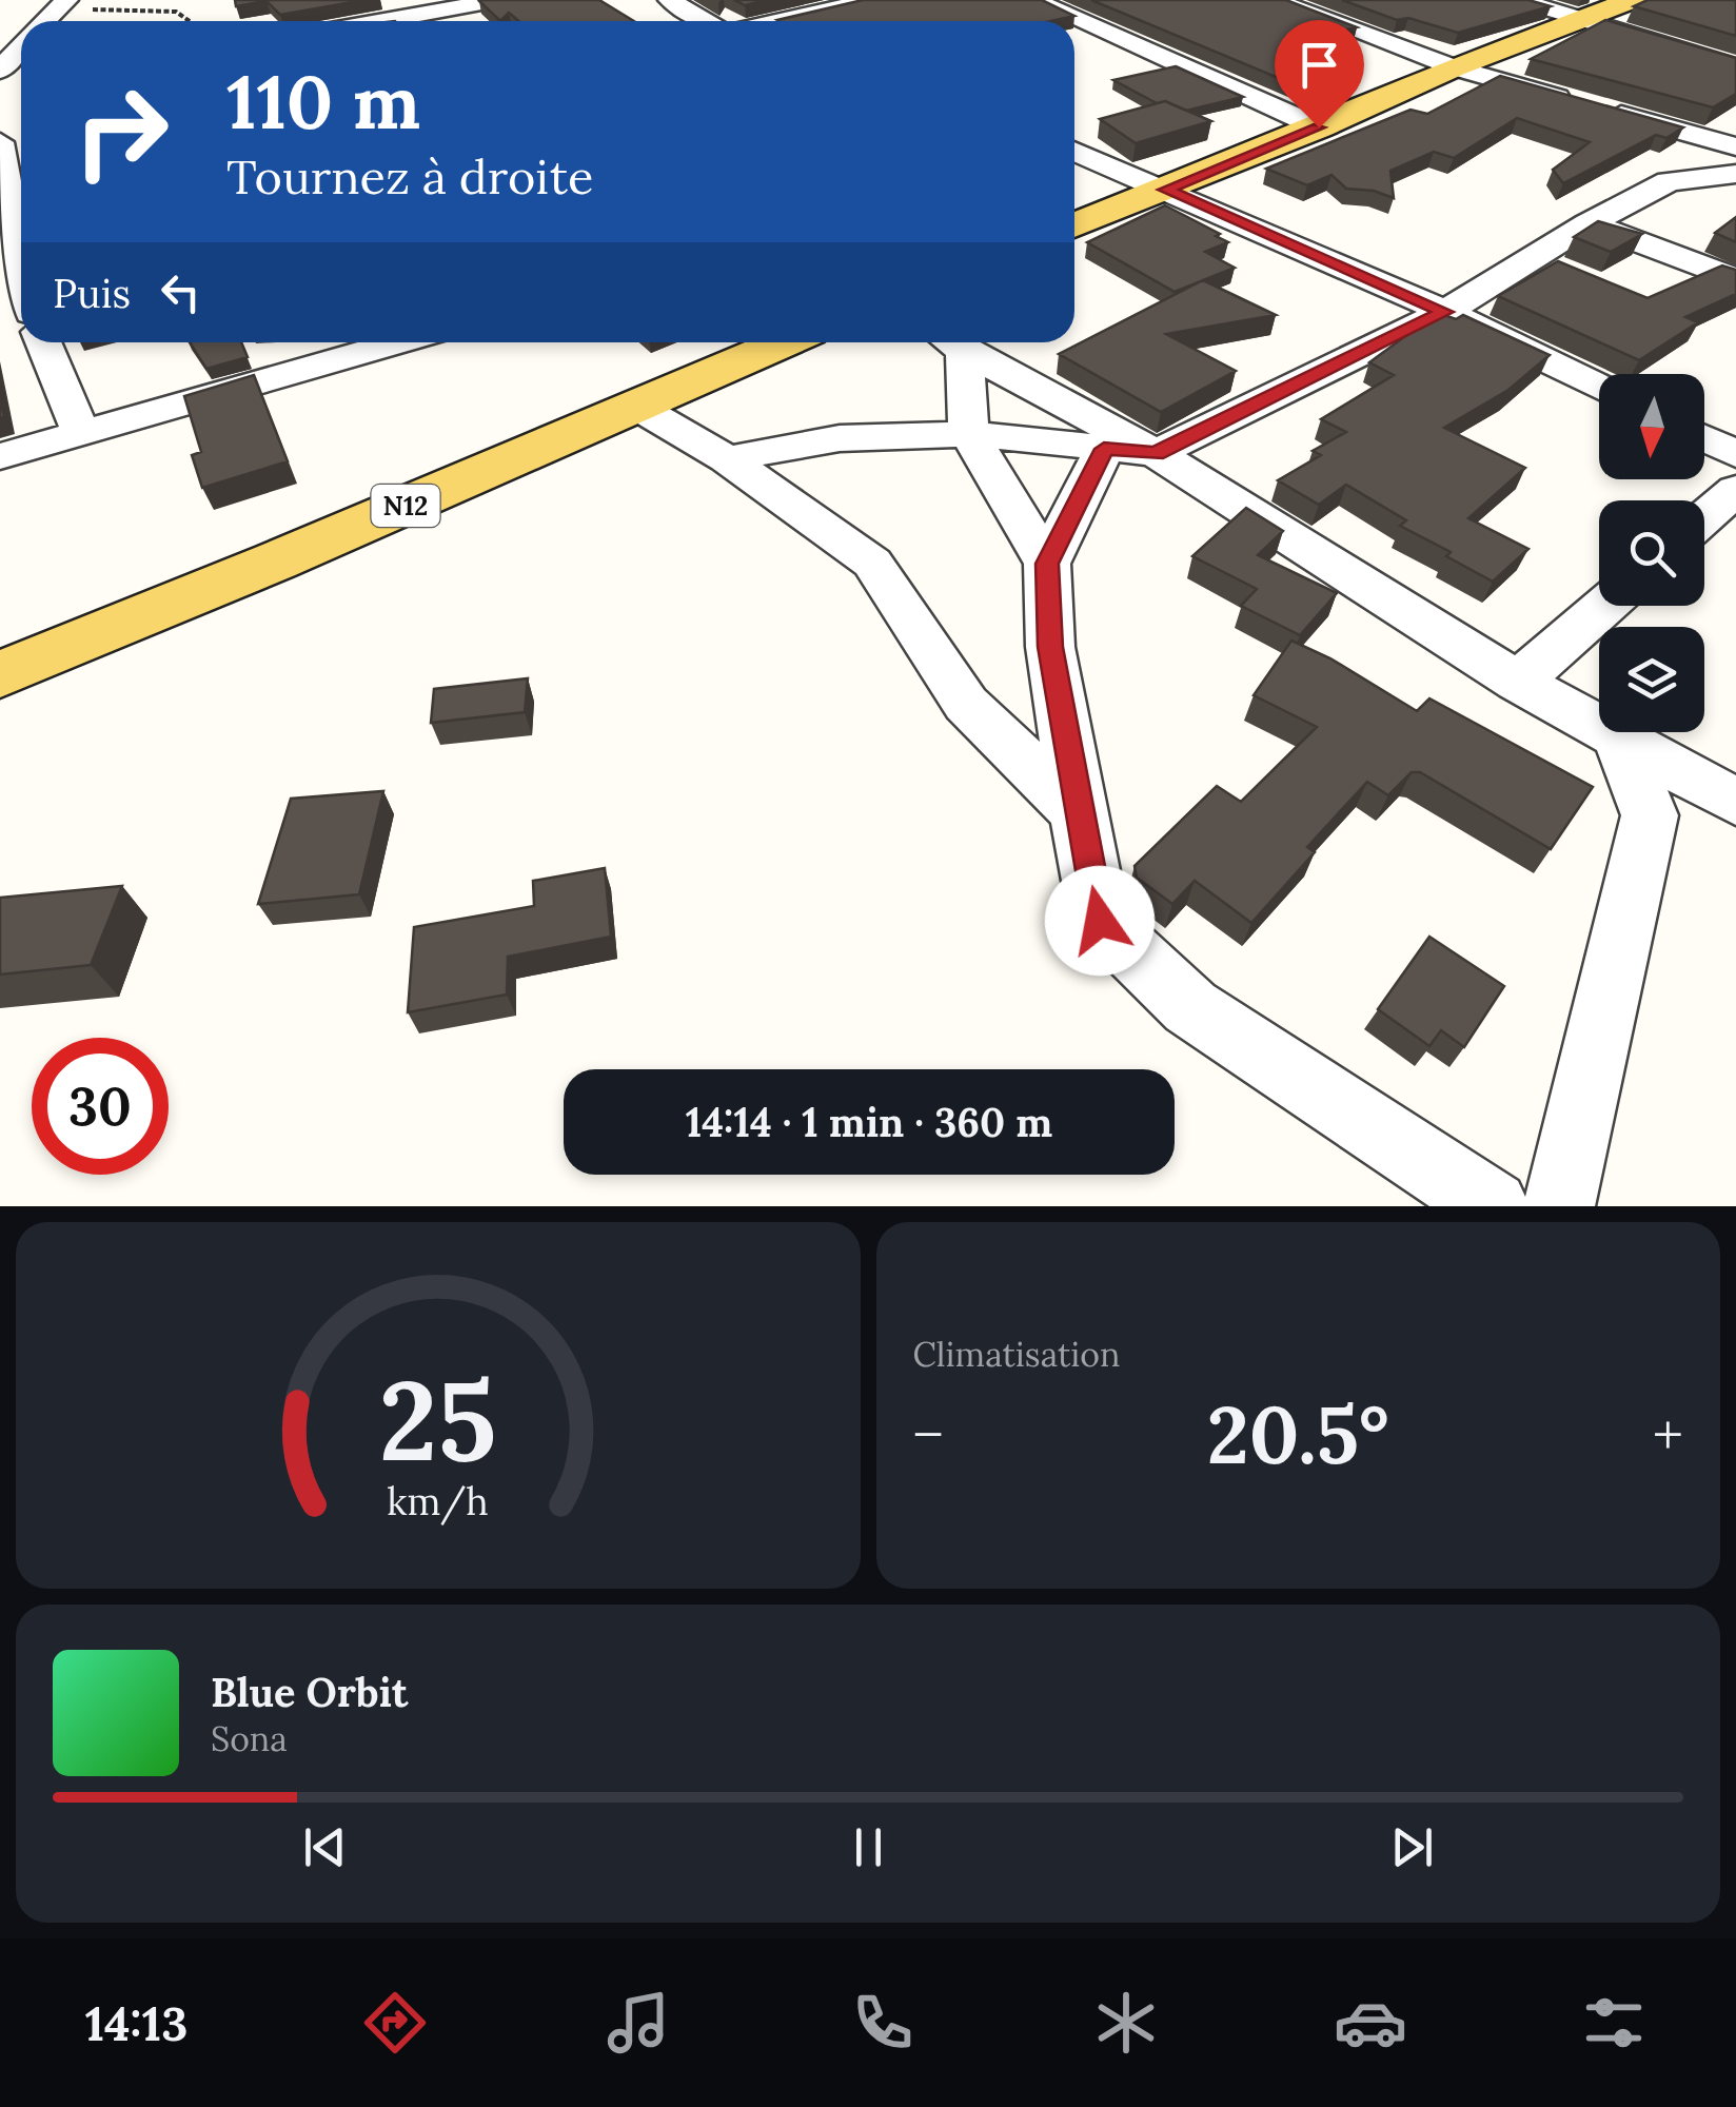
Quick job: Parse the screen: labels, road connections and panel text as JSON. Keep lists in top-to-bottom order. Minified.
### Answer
{"streets":{"main road":["N12"]},"north":"bottom","page":{"turn":["110 m","Tournez à droite"],"then":"Puis","limit":"30","trip":"14:14 · 1 min · 360 m","tile":"Climatisation","heat":["−","20.5°","+"],"song":["Blue Orbit","Sona"],"tabs":"14:13","gauge":["25","km/h"]}}
